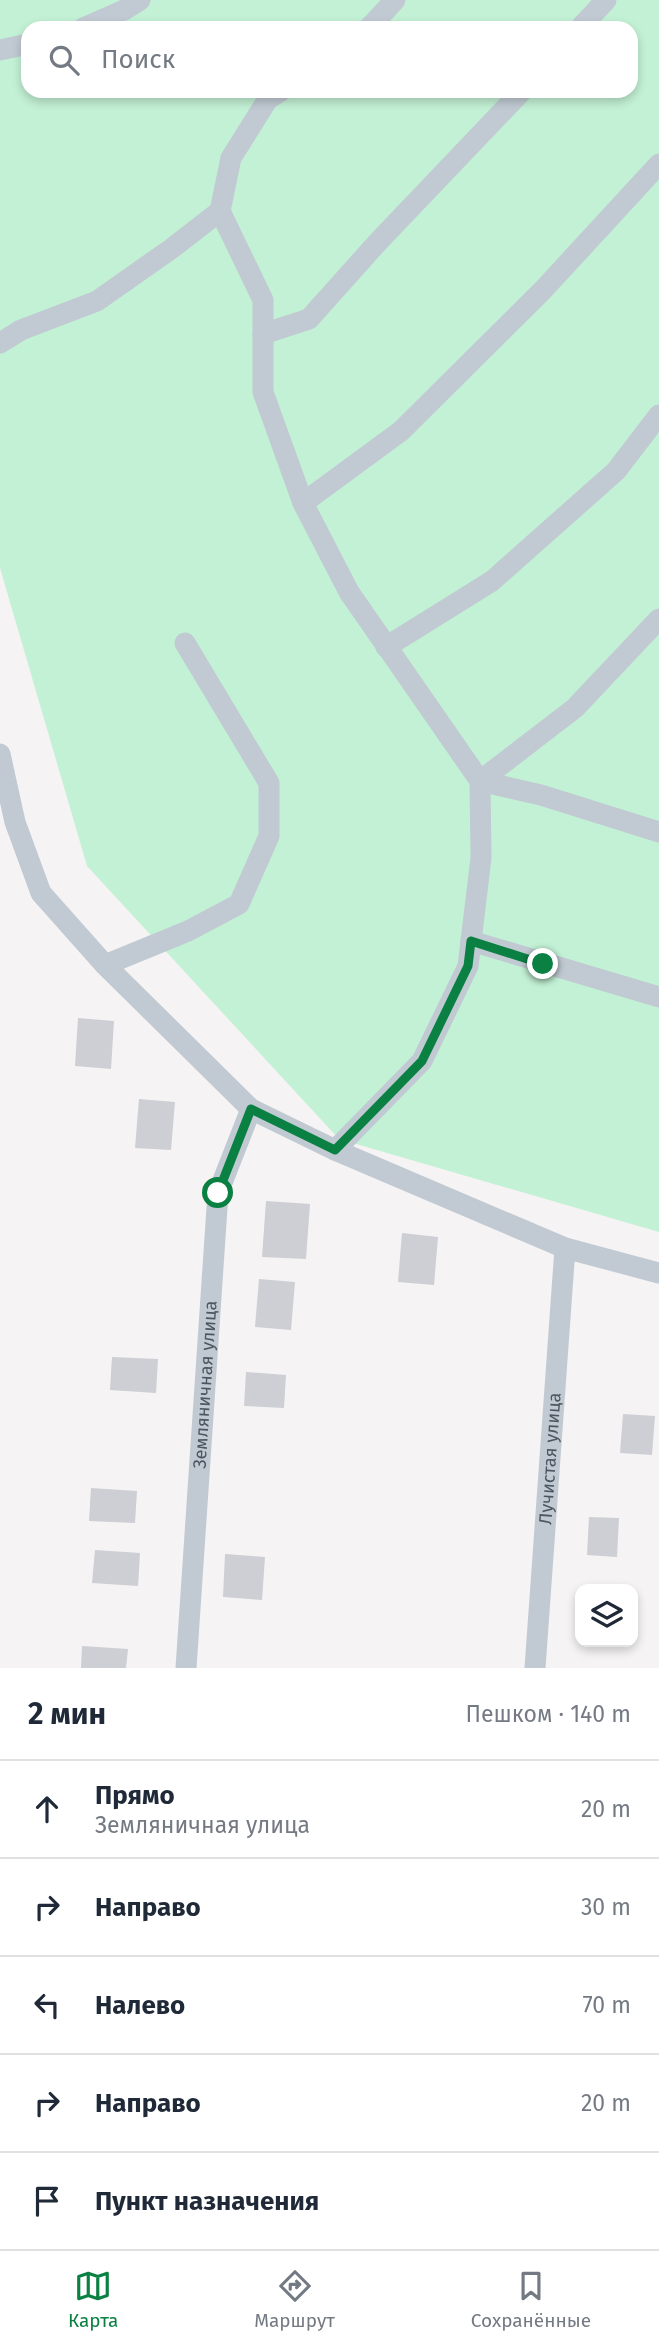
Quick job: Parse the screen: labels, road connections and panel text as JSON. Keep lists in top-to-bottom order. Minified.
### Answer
{"streets":{"street":["Земляничная улица","Лучистая улица"]},"page":{"search":"Поиск","heading":["2 мин","Пешком · 140 m"],"list":[["Прямо","Земляничная улица","20 m"],["Направо","30 m"],["Налево","70 m"],["Направо","20 m"],"Пункт назначения"],"nav":["Карта","Маршрут","Сохранённые"]}}
